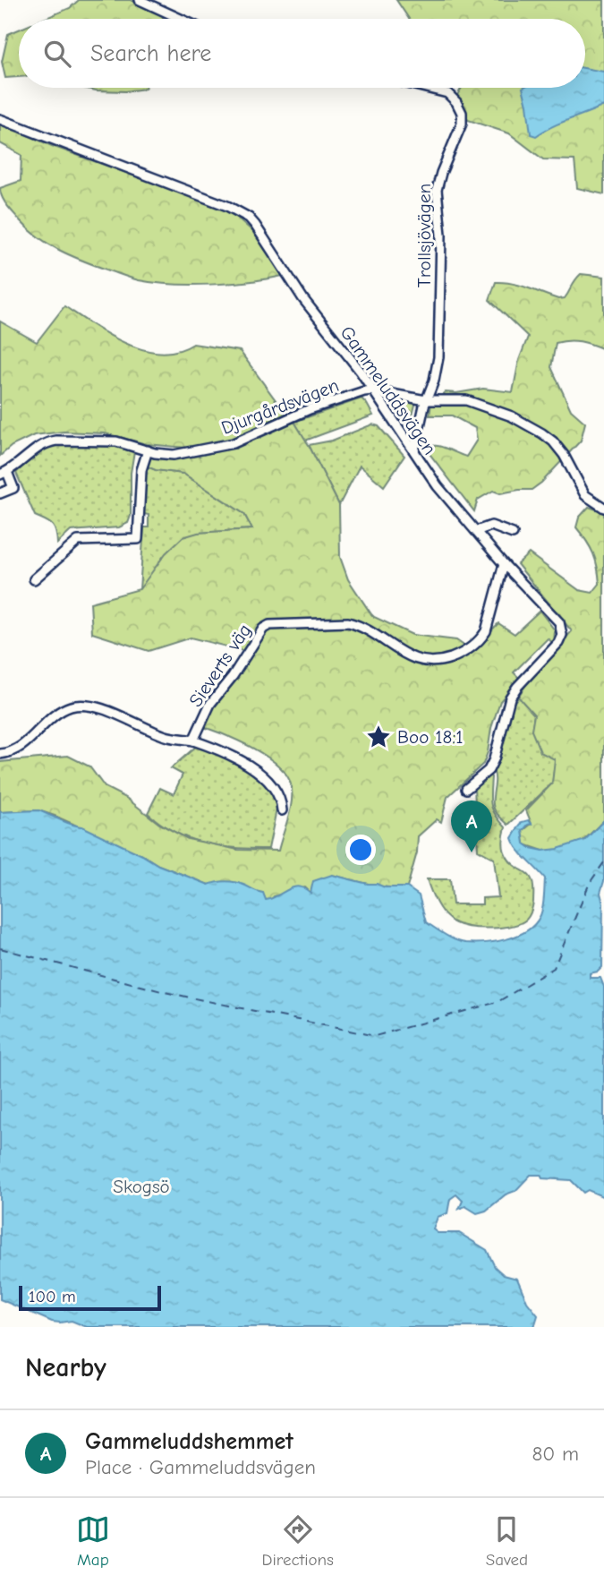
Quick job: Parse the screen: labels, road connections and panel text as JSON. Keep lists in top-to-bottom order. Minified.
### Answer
{"streets":{"street":["Trollsjövägen","Gammeluddsvägen","Djurgårdsvägen","Sieverts väg"]},"crossings":[["Trollsjövägen","Gammeluddsvägen"],["Trollsjövägen","Djurgårdsvägen"],["Gammeluddsvägen","Djurgårdsvägen"],["Gammeluddsvägen","Sieverts väg"]],"parks":["Skogsö"],"places":{"place":["Boo 18:1"]},"scale_bar":"100 m","page":{"search":"Search here","pins":"A","scale":"100 m","heading":"Nearby","list":[{"mark":"A","name":"Gammeluddshemmet","note":"Place · Gammeluddsvägen","value":"80 m"}],"nav":["Map","Directions","Saved"]}}
